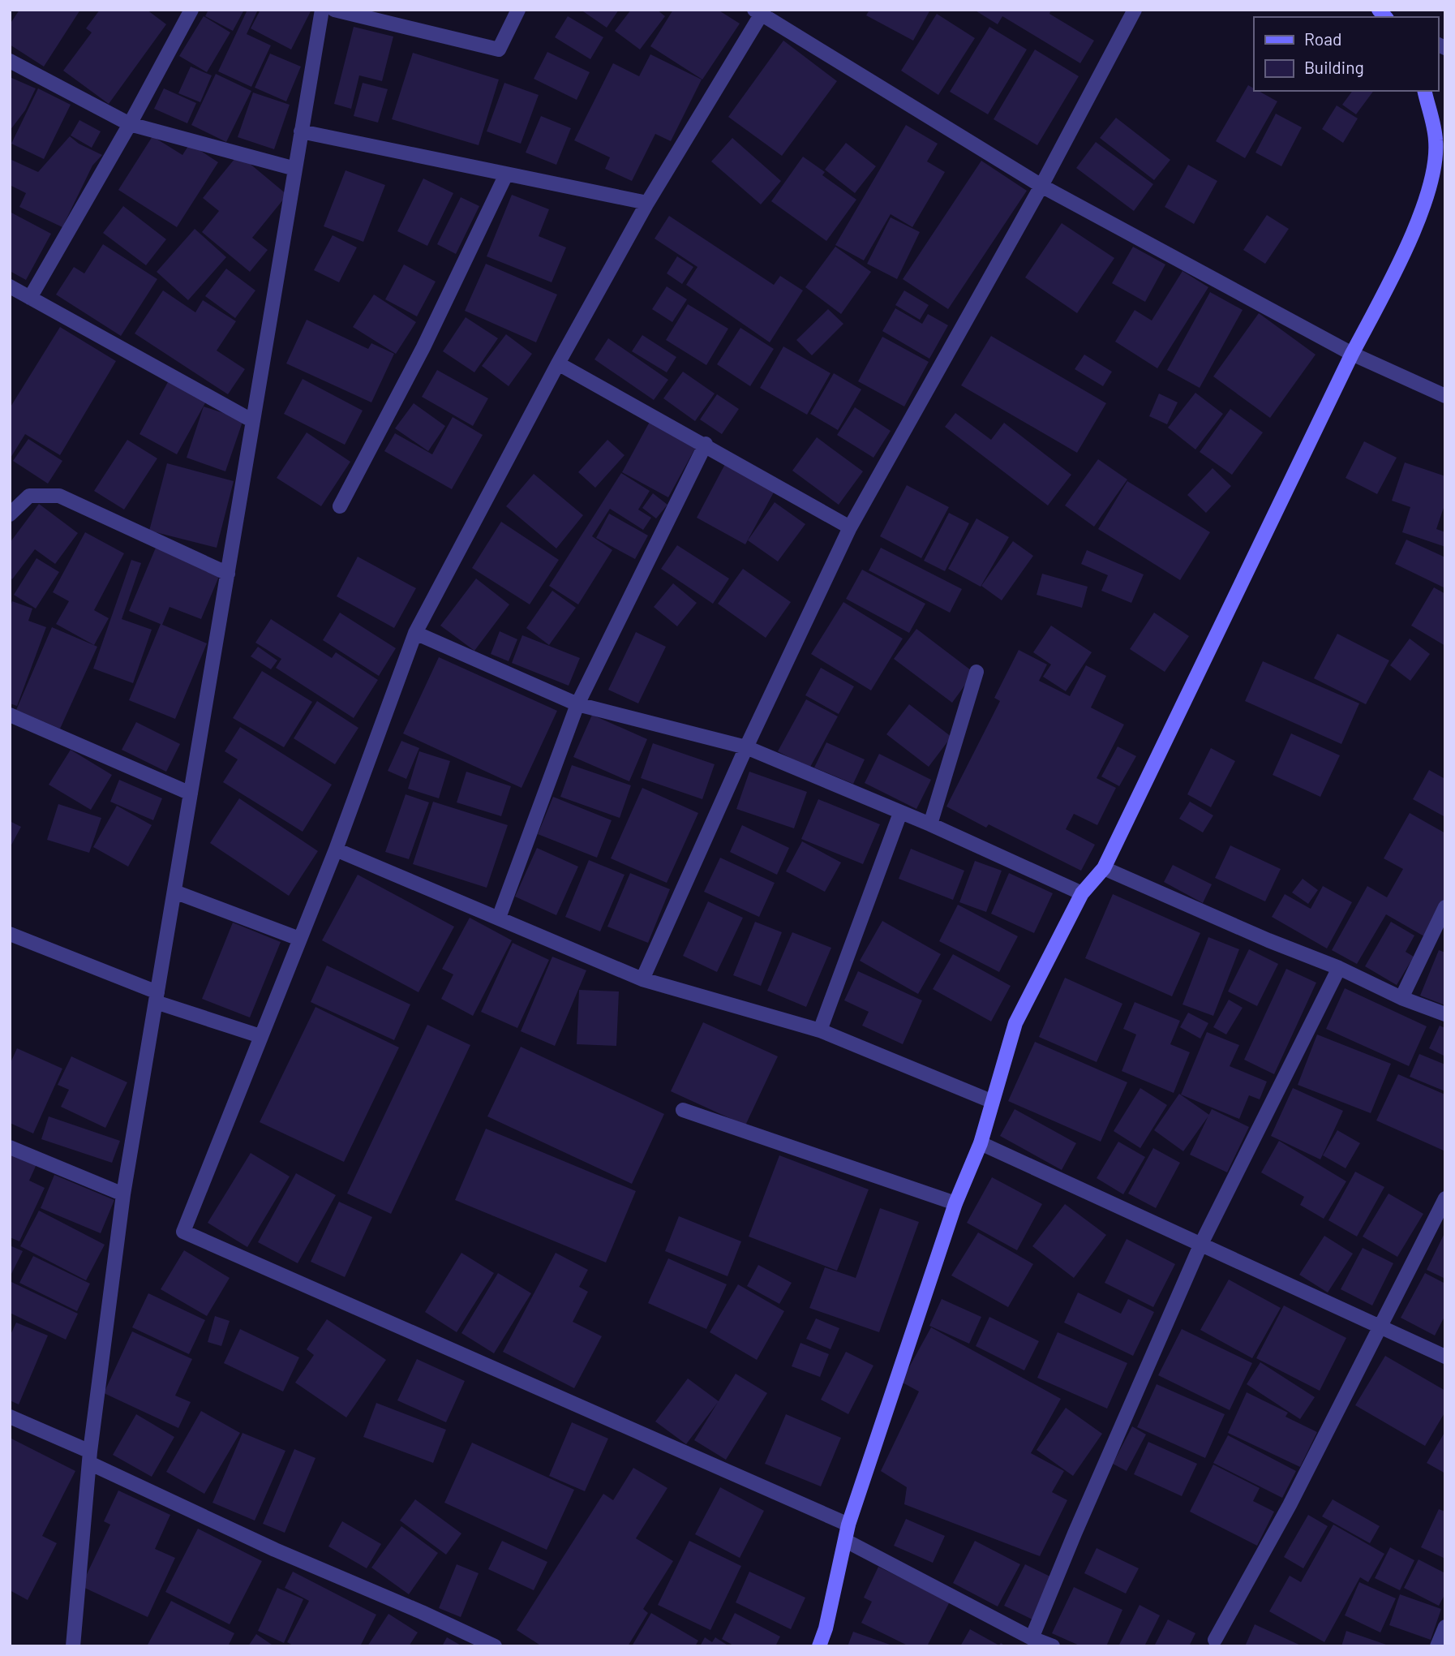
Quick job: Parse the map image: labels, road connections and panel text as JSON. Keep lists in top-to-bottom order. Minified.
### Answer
{"legend":["Road","Building"]}
